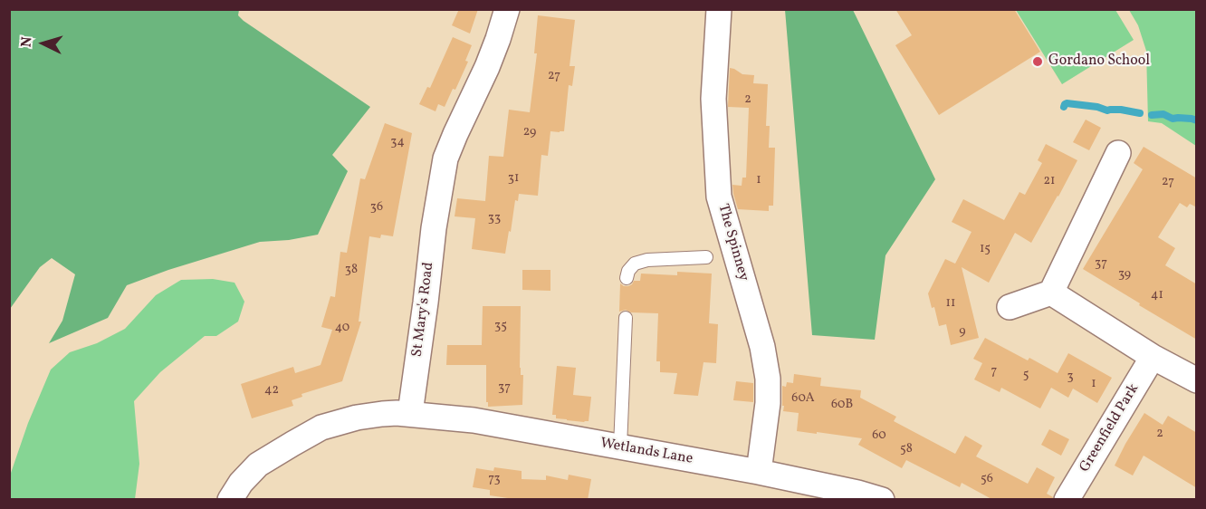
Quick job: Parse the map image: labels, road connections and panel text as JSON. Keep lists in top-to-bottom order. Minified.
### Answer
{"streets":{"street":["The Spinney","St Mary's Road","Greenfield Park","Wetlands Lane"]},"crossings":[["The Spinney","Wetlands Lane"],["St Mary's Road","Wetlands Lane"]],"places":["Gordano School"],"house_numbers":["27","2","29","34","31","1","21","27","36","33","15","37","38","39","41","11","35","40","9","7","5","3","1","37","42","60A","60B","2","60","58","73","56"],"north":"left"}
